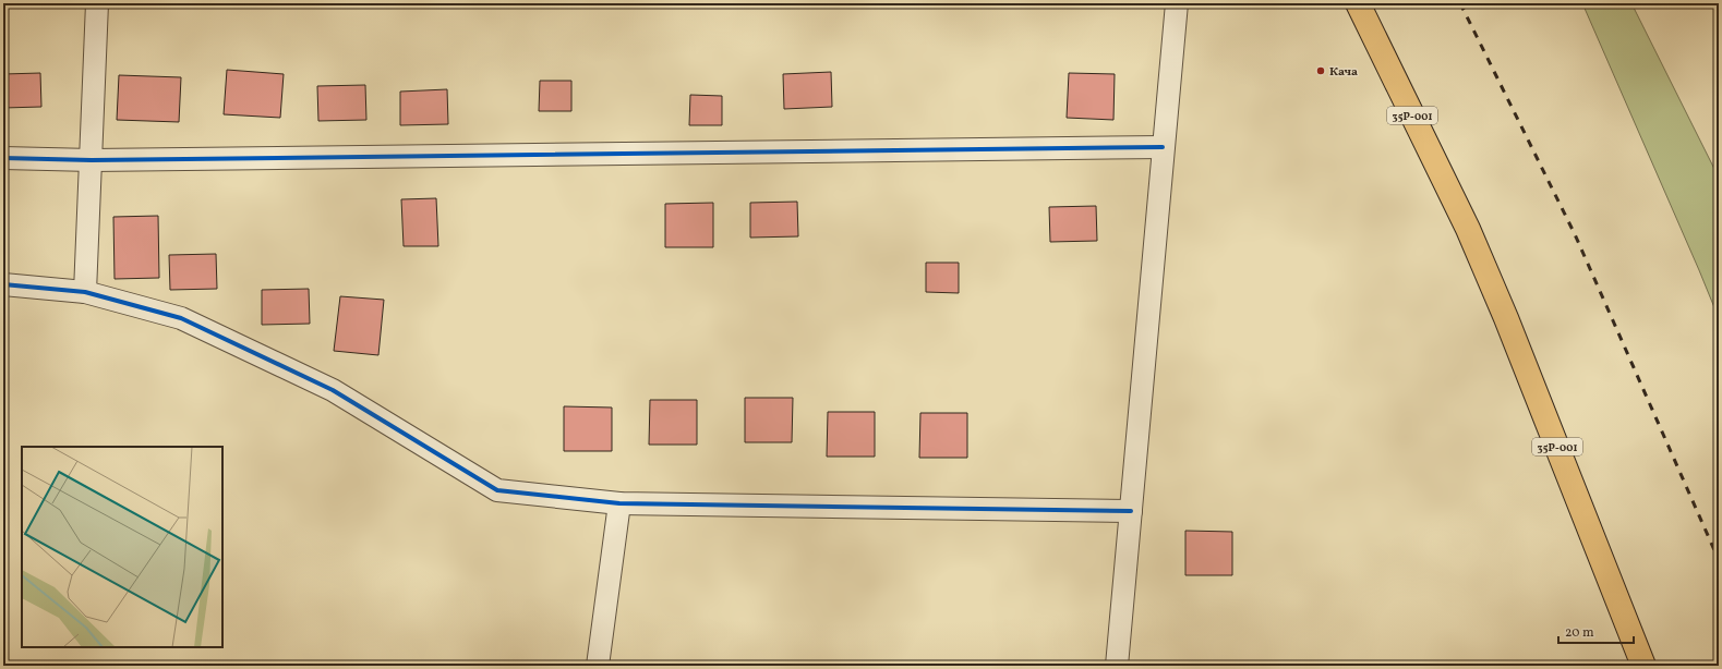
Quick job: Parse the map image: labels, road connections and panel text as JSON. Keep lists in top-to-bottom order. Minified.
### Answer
{"streets":{"main road":["35Р-001"]},"places":["Кача"],"scale_bar":"20 m"}
